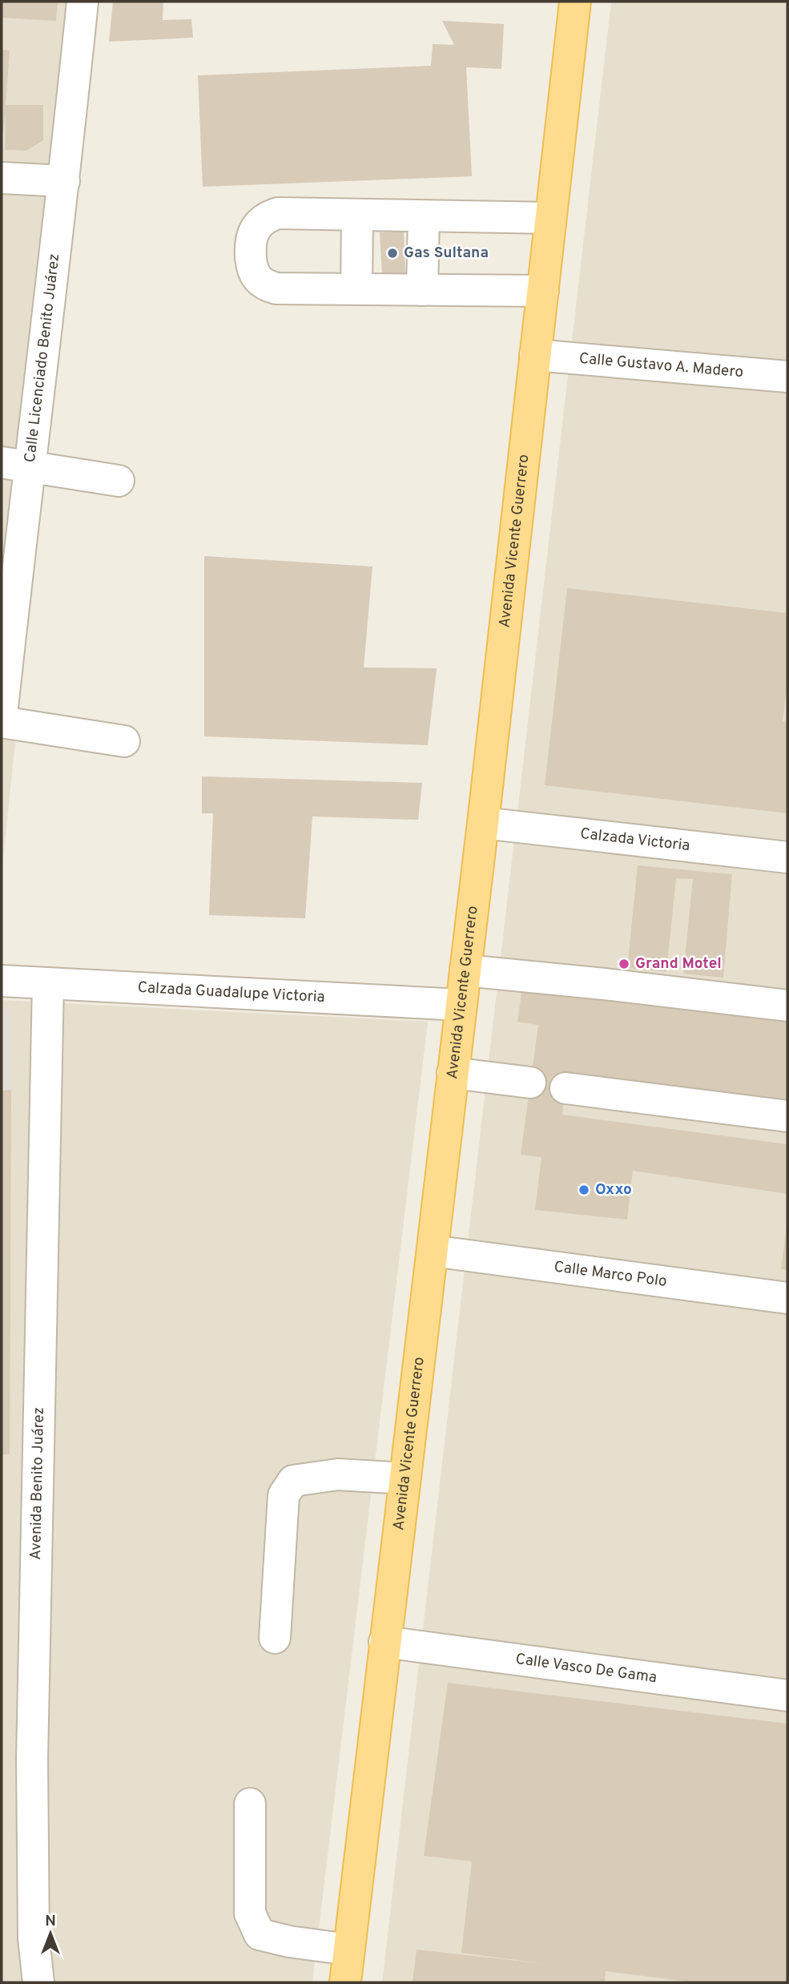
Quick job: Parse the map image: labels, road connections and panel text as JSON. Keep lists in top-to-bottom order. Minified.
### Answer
{"streets":{"main road":["Avenida Vicente Guerrero"],"street":["Calle Licenciado Benito Juárez","Calle Gustavo A. Madero","Calzada Victoria","Calzada Guadalupe Victoria","Calle Marco Polo","Avenida Benito Juárez","Calle Vasco De Gama"]},"crossings":[["Calle Gustavo A. Madero","Avenida Vicente Guerrero"],["Avenida Vicente Guerrero","Calzada Victoria"],["Avenida Vicente Guerrero","Calzada Guadalupe Victoria"],["Avenida Vicente Guerrero","Calle Marco Polo"],["Avenida Vicente Guerrero","Calle Vasco De Gama"],["Calzada Guadalupe Victoria","Avenida Benito Juárez"]],"places":["Gas Sultana","Grand Motel","Oxxo"],"north":"top"}
